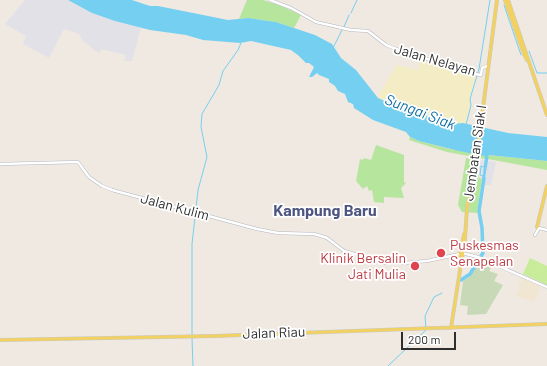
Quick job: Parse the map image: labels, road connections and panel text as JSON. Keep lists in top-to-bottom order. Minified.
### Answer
{"streets":{"main road":["Jalan Nelayan","Jembatan Siak I","Jalan Kulim","Jalan Riau"]},"crossings":[["Jalan Nelayan","Jembatan Siak I"],["Jembatan Siak I","Jalan Kulim"],["Jembatan Siak I","Jalan Riau"]],"districts":["Kampung Baru"],"water":["Sungai Siak"],"places":["Puskesmas Senapelan","Klinik Bersalin Jati Mulia"],"scale_bar":"200 m"}
